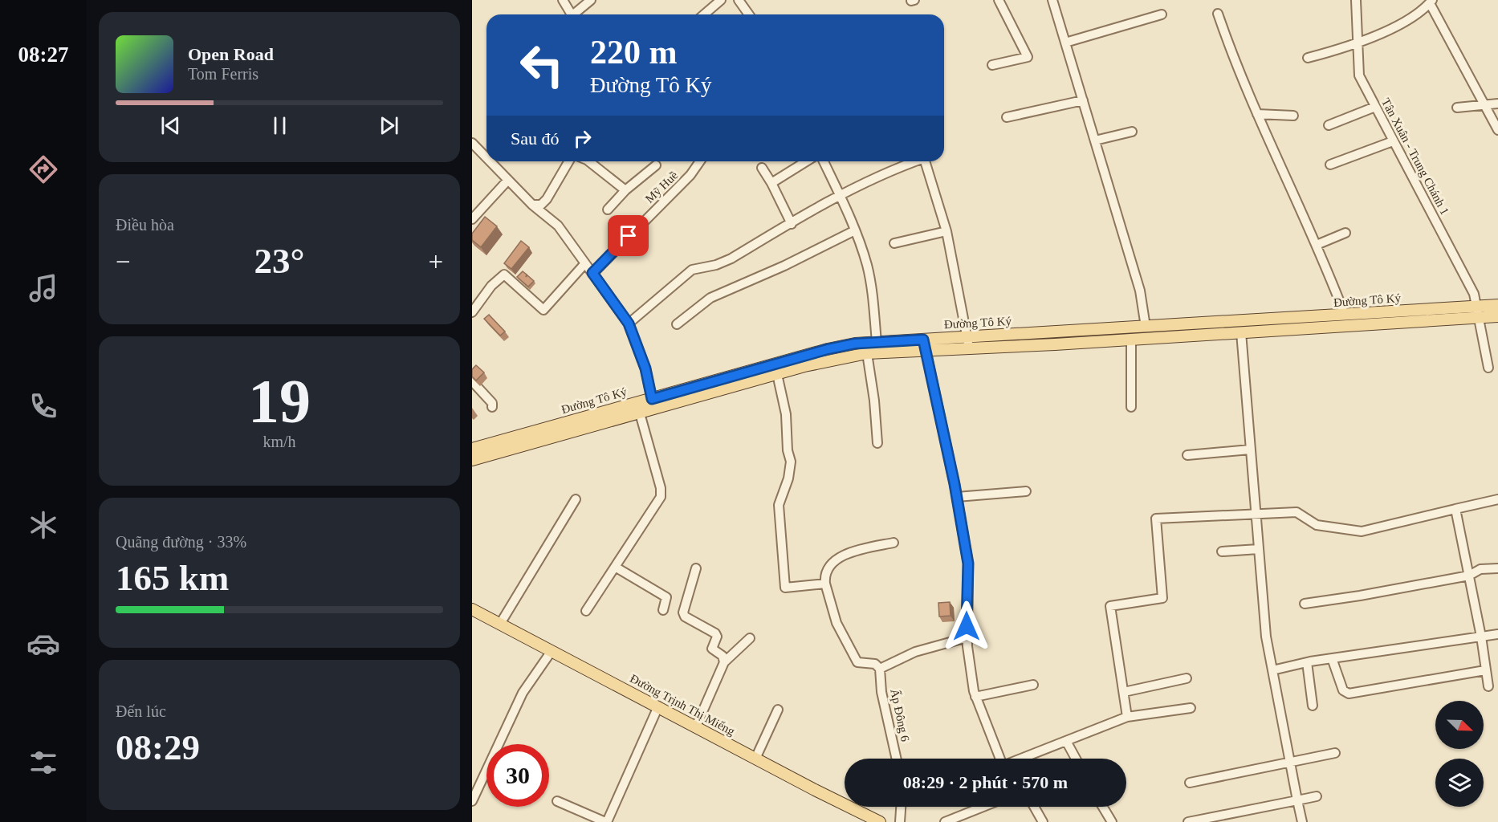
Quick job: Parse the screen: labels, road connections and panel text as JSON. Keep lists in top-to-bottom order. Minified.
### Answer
{"streets":{"main road":["Đường Tô Ký","Đường Trịnh Thị Miếng"],"street":["Tân Xuân - Trung Chánh 1","Mỹ Huề","Ấp Đông 6"]},"crossings":[["Tân Xuân - Trung Chánh 1","Đường Tô Ký"]],"north":"bottom right","page":{"tabs":"08:27","turn":["220 m","Đường Tô Ký"],"song":["Open Road","Tom Ferris"],"then":"Sau đó","tile":["Điều hòa",["19","km/h"],["Quãng đường · 33%","165 km"],["Đến lúc","08:29"]],"heat":["−","23°","+"],"limit":"30","trip":"08:29 · 2 phút · 570 m"}}
